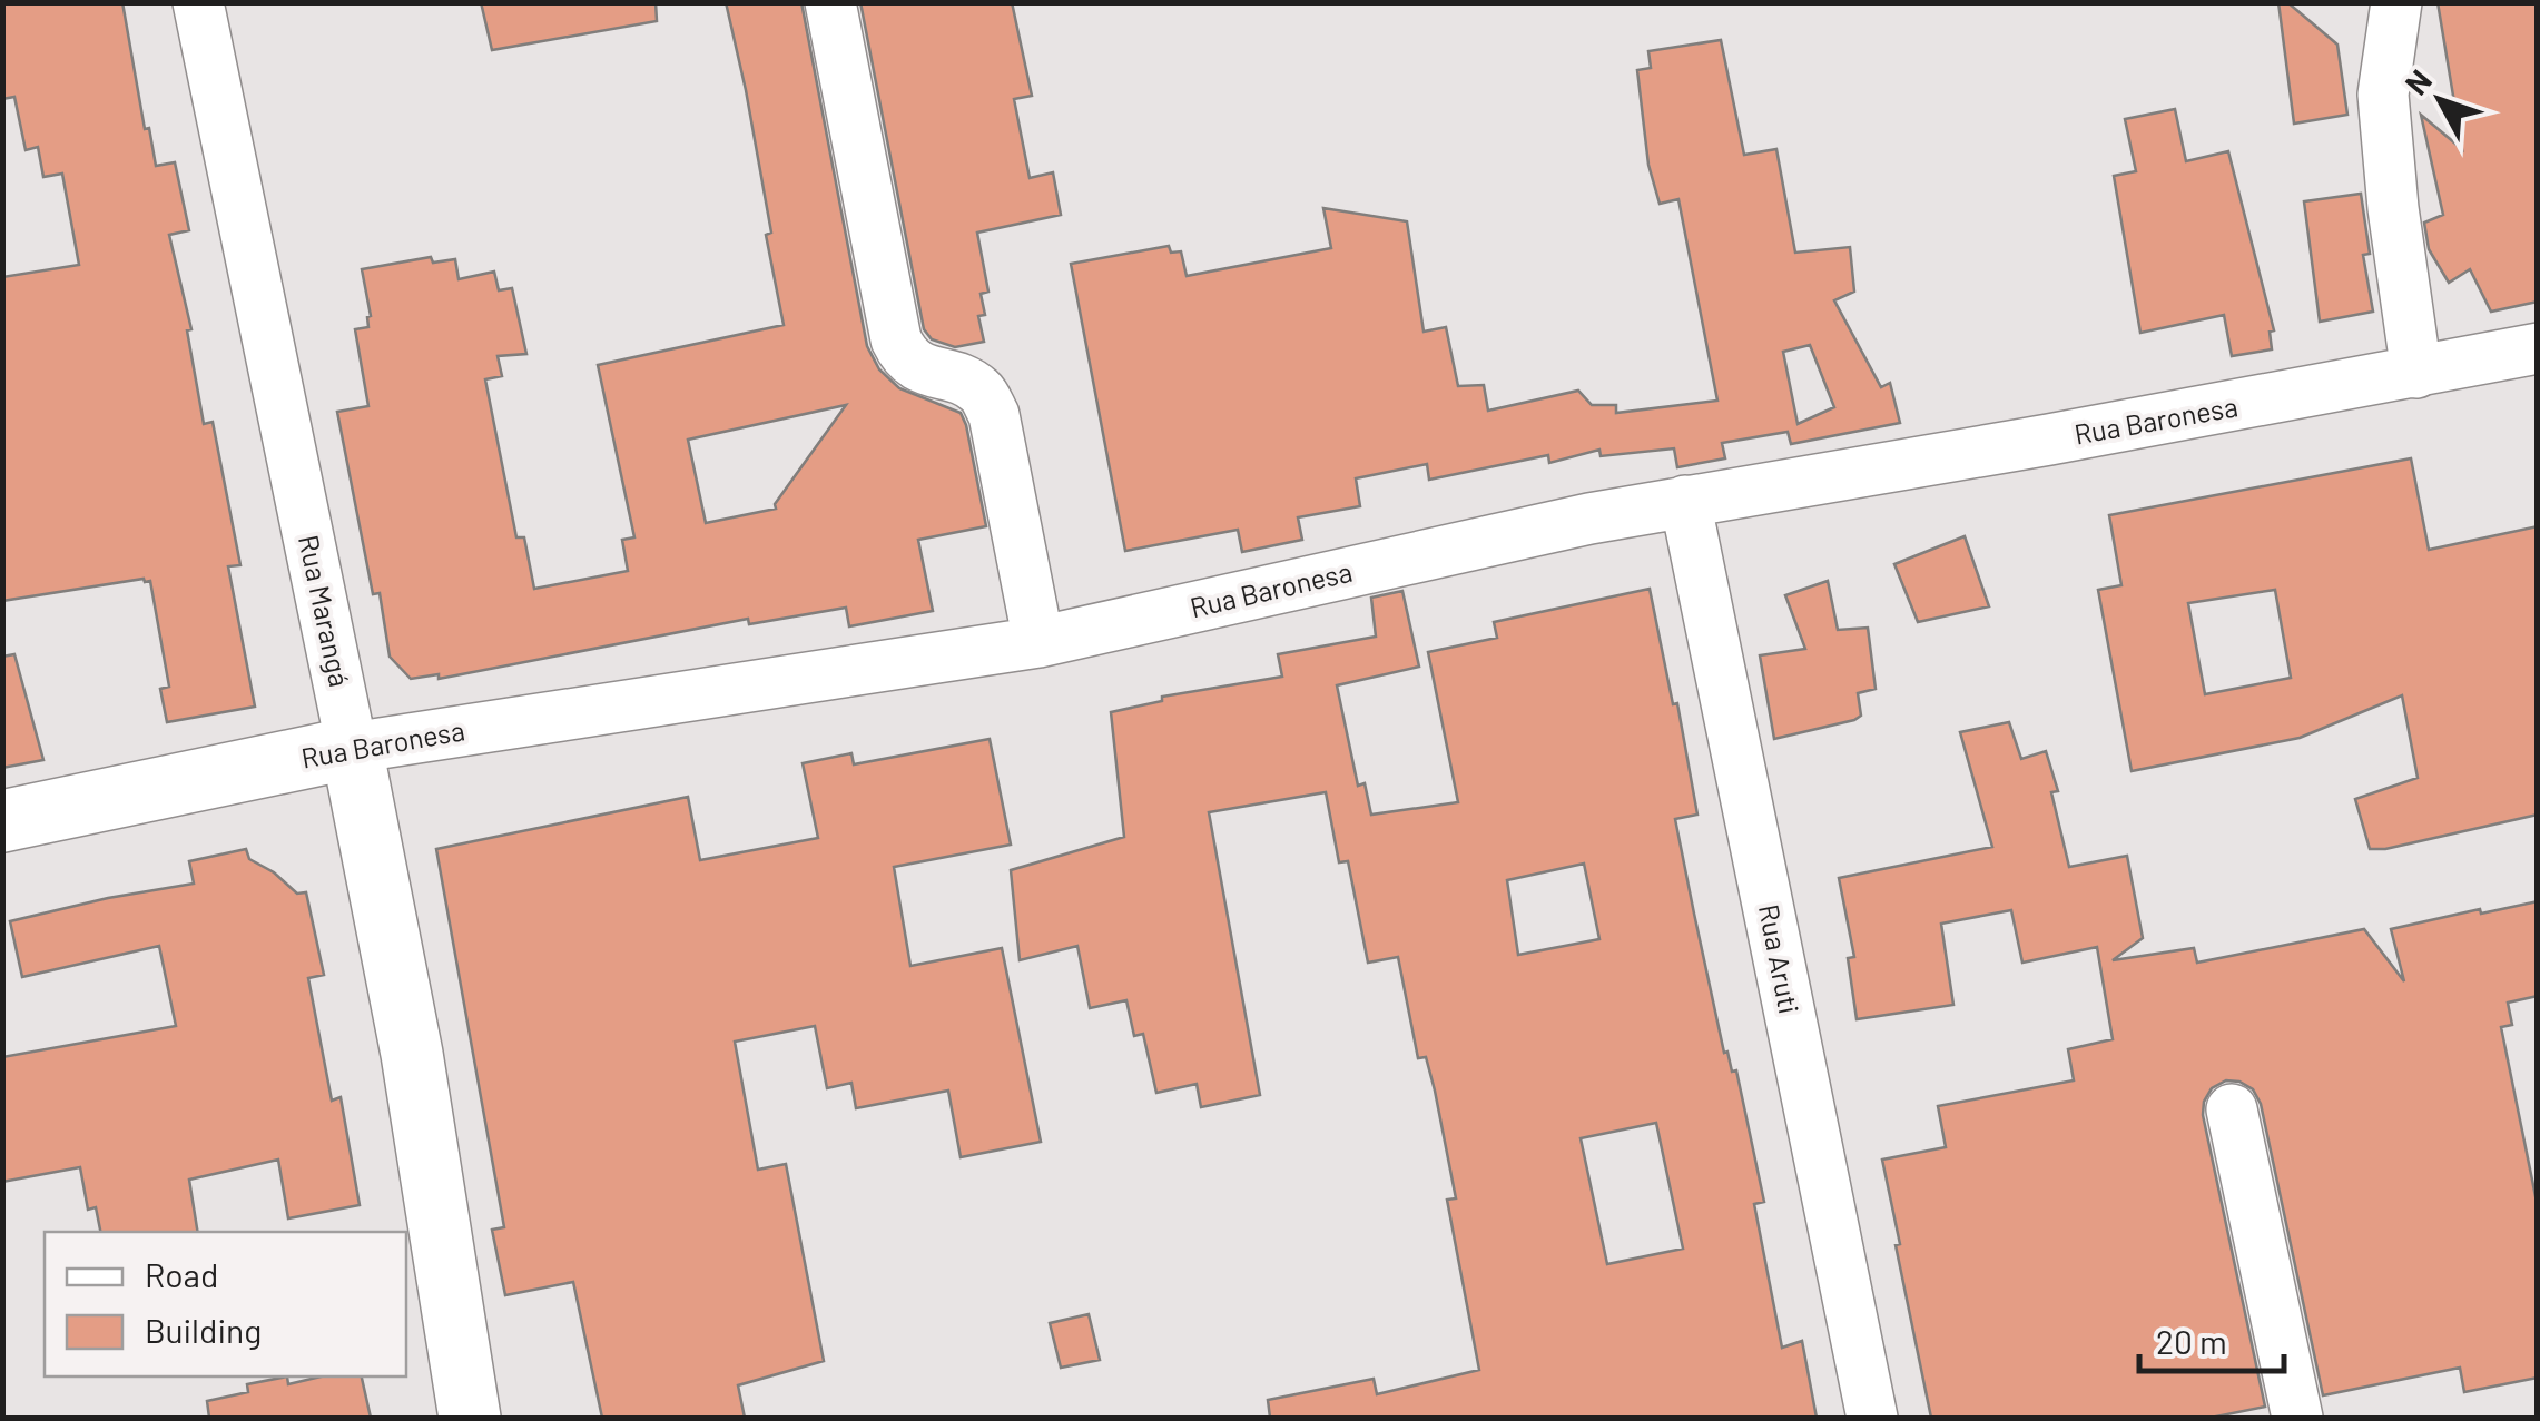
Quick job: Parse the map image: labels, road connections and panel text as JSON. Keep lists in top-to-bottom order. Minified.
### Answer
{"streets":{"street":["Rua Baronesa","Rua Marangá","Rua Aruti"]},"crossings":[["Rua Baronesa","Rua Marangá"],["Rua Baronesa","Rua Aruti"]],"legend":["Road","Building"],"scale_bar":"20 m","north":"top left"}
